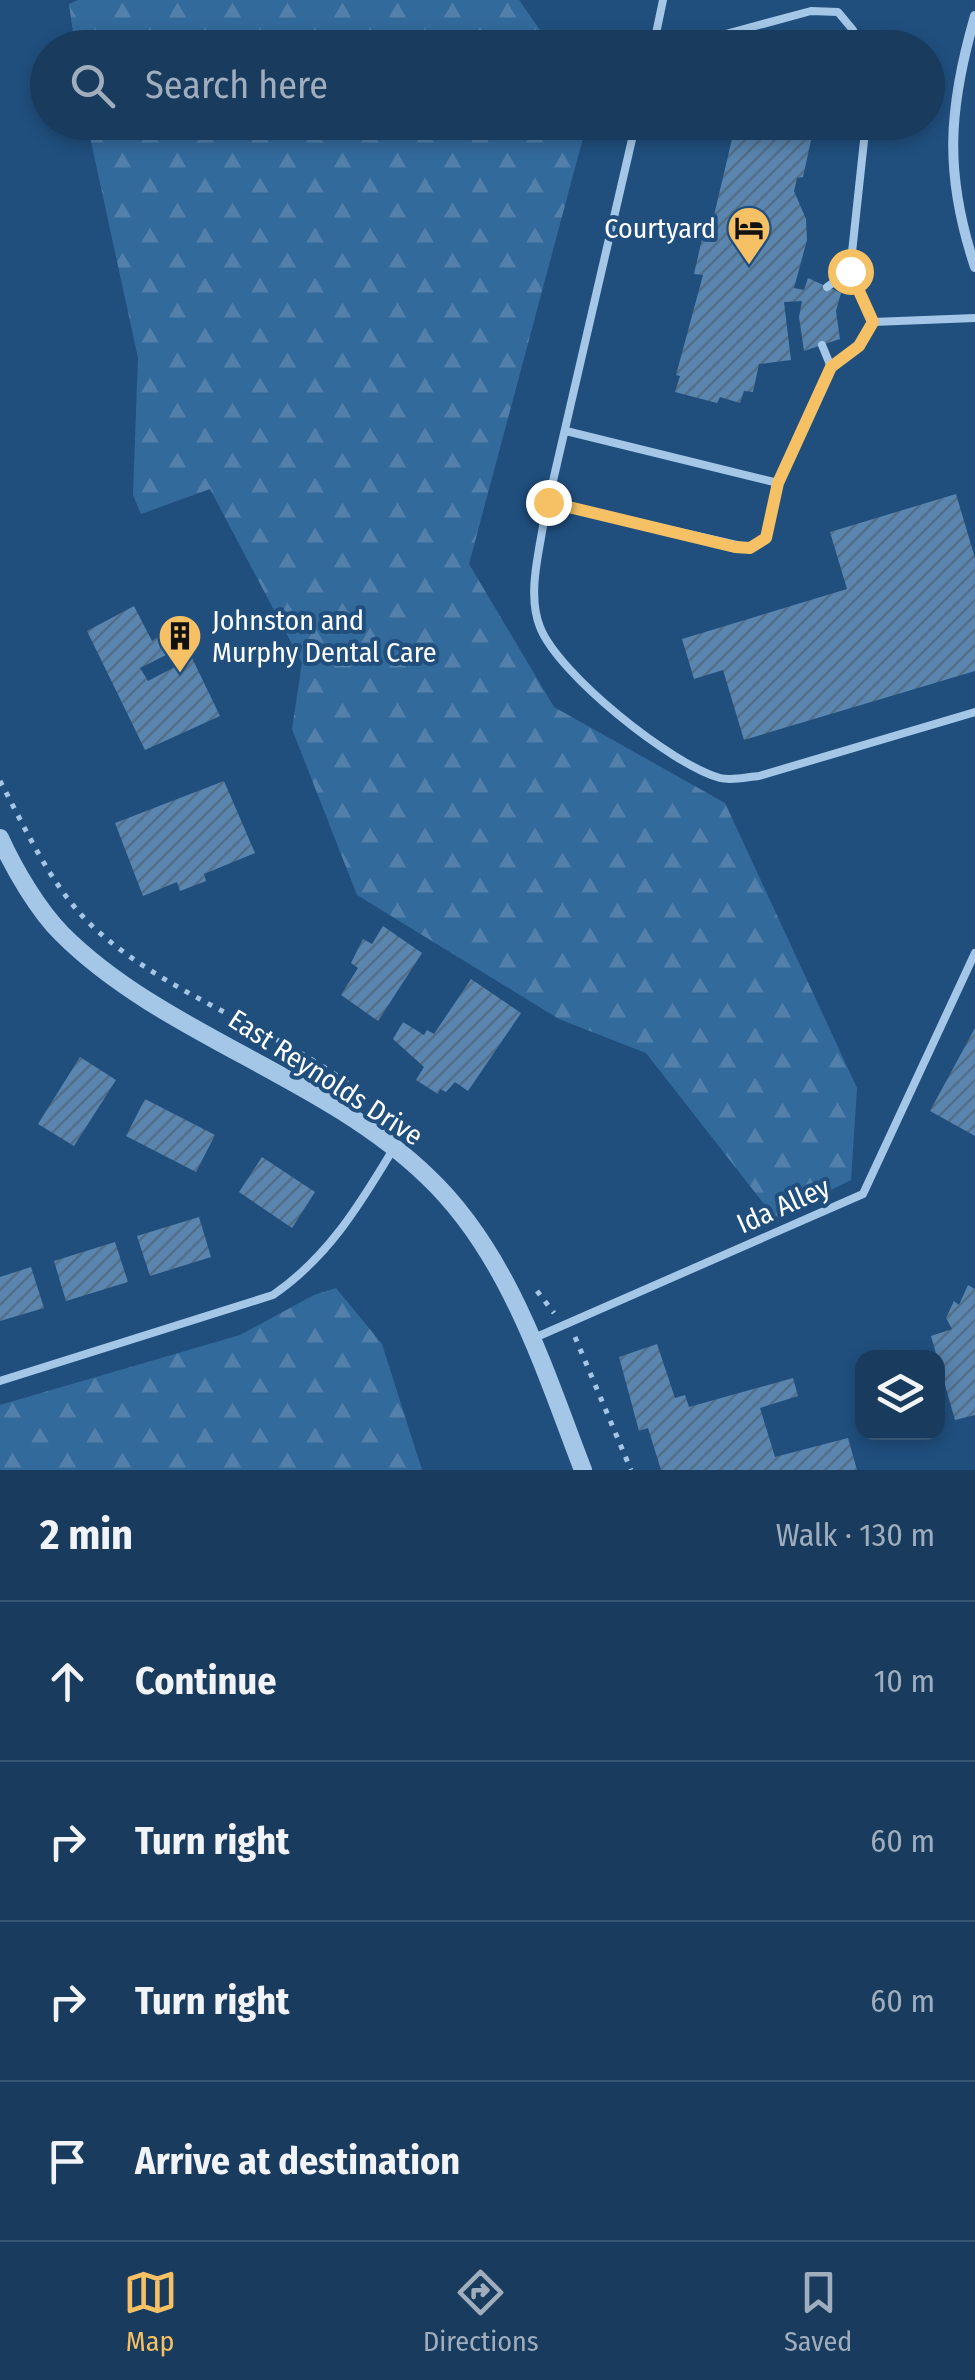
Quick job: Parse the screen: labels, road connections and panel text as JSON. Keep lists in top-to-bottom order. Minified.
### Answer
{"streets":{"street":["East Reynolds Drive"],"lane":["Ida Alley"]},"crossings":[["East Reynolds Drive","Ida Alley"]],"places":{"hotel":["Courtyard"],"building":["Johnston and Murphy Dental Care"]},"page":{"search":"Search here","heading":["2 min","Walk · 130 m"],"list":[["Continue","10 m"],["Turn right","60 m"],["Turn right","60 m"],"Arrive at destination"],"nav":["Map","Directions","Saved"]}}
